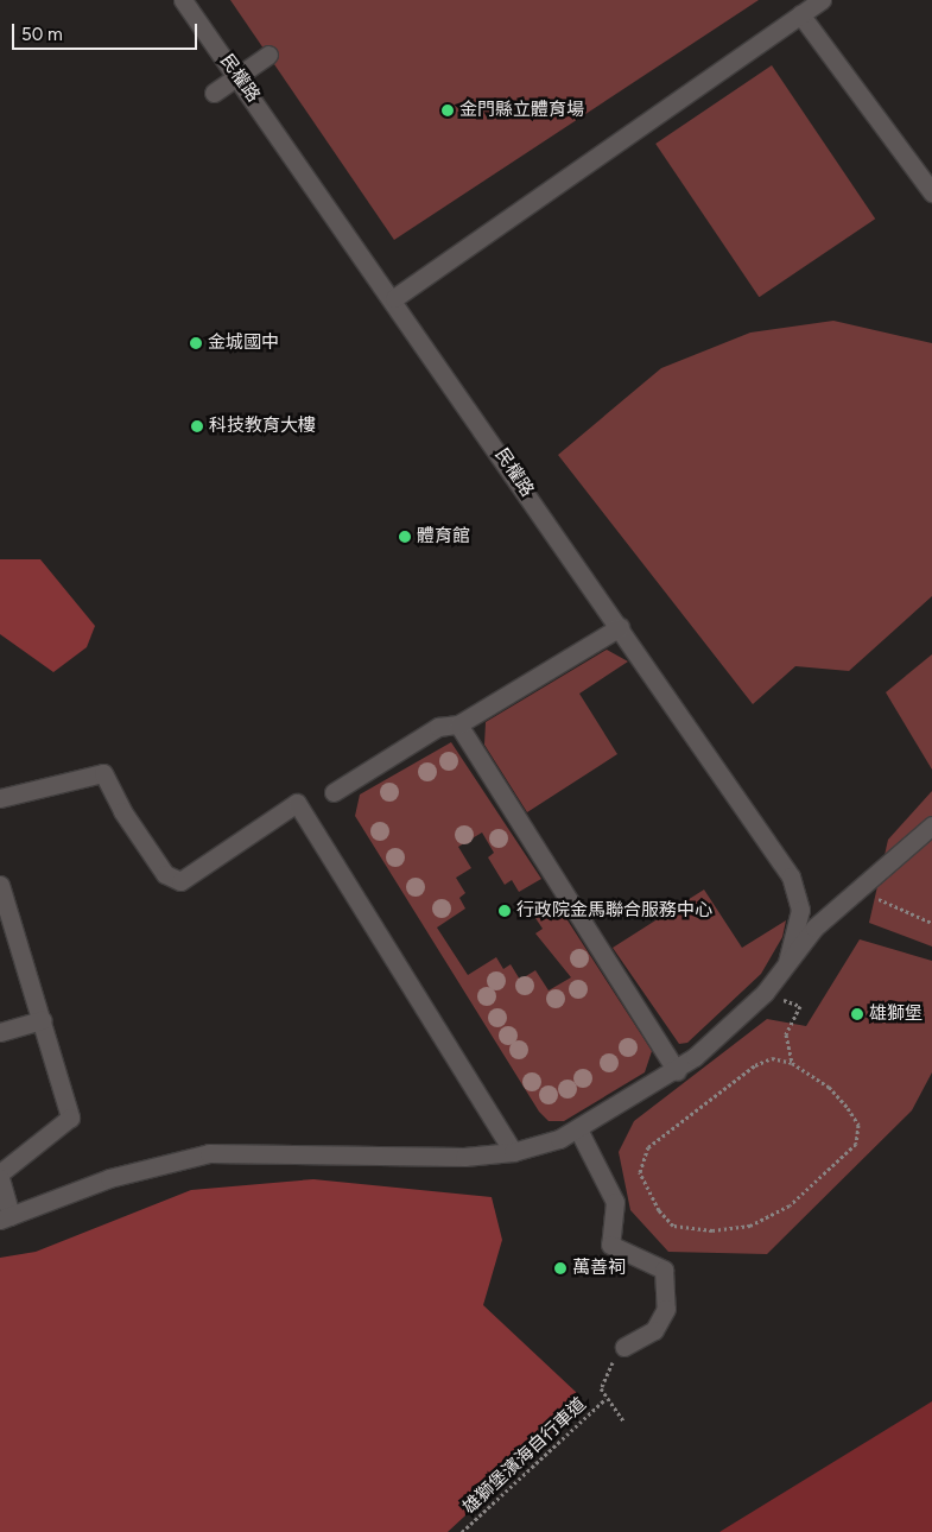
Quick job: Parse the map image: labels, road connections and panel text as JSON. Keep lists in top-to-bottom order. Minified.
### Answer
{"streets":{"street":["民權路"],"path":["雄獅堡濱海自行車道"]},"places":["金門縣立體育場","金城國中","科技教育大樓","體育館","行政院金馬聯合服務中心","雄獅堡","萬善祠"],"scale_bar":"50 m"}
